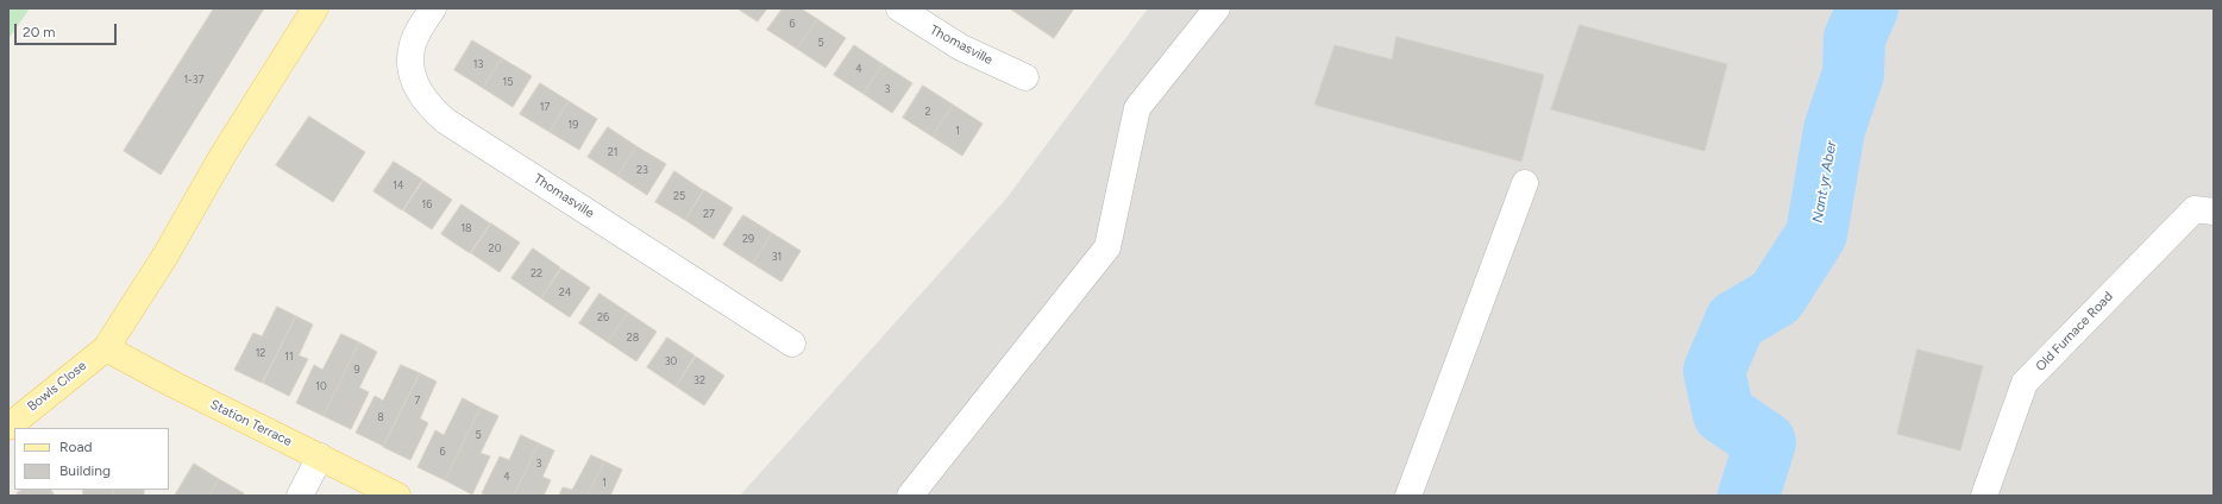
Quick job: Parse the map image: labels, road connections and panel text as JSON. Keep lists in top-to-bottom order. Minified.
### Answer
{"streets":{"main road":["Bowls Close","Station Terrace"],"street":["Thomasville","Old Furnace Road"]},"crossings":[["Bowls Close","Station Terrace"]],"water":["Nant yr Aber"],"house_numbers":["6","5","13","4","1-37","15","3","17","2","19","1","21","23","14","25","16","27","18","29","20","31","22","24","26","28","12","11","30","9","32","10","7","8","5","6","3","4","1"],"legend":["Road","Building"],"scale_bar":"20 m"}
